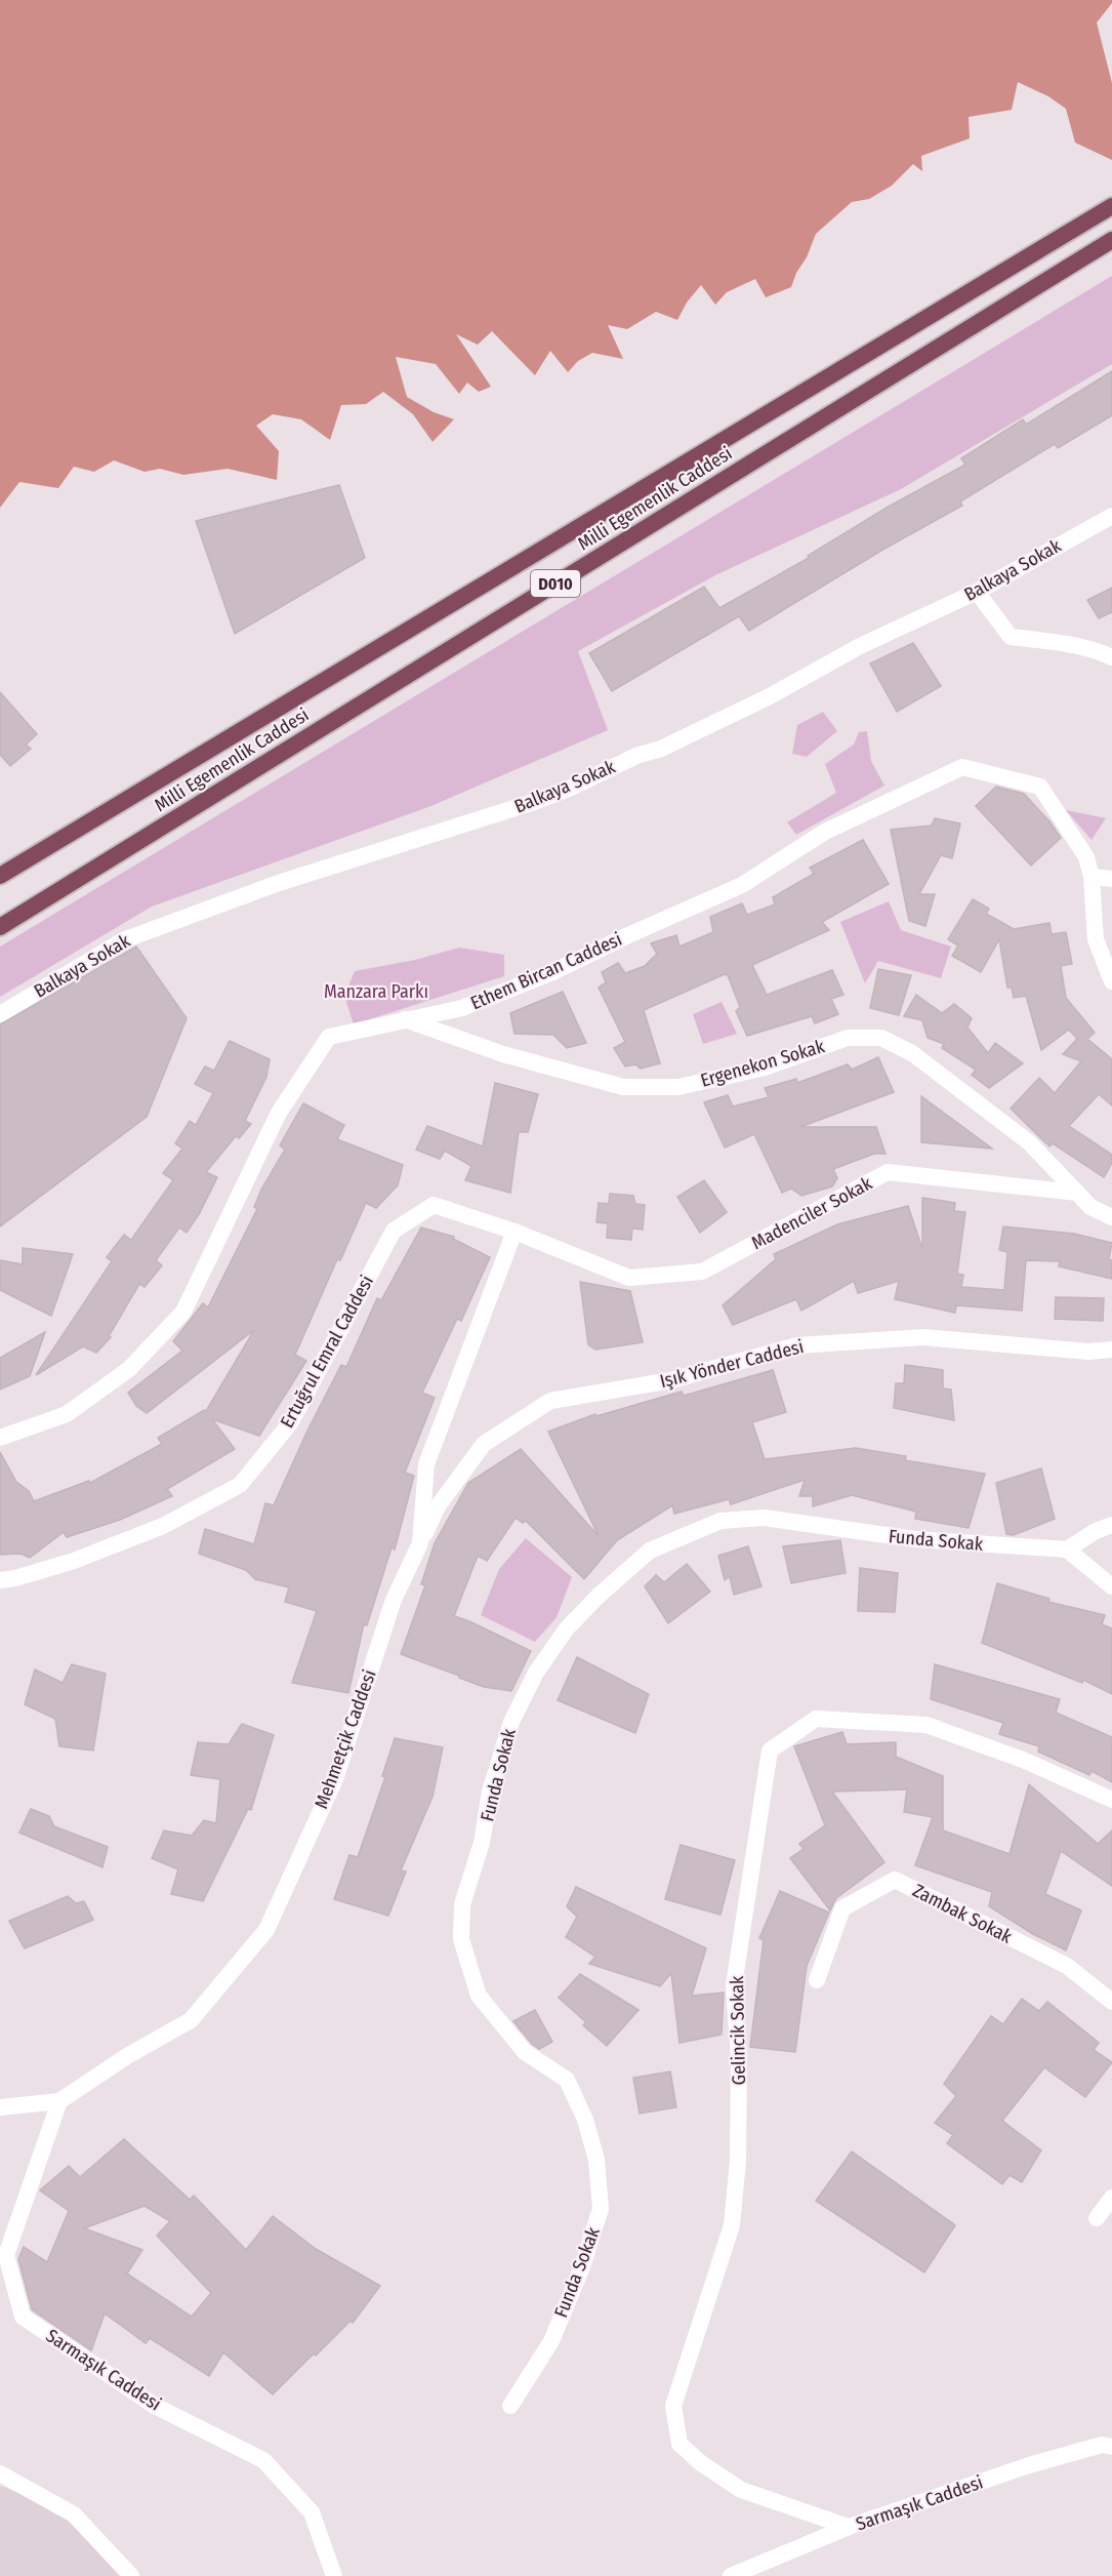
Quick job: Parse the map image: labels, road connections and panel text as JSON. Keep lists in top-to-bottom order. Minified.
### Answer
{"streets":{"highway":["Milli Egemenlik Caddesi","D010"],"street":["Balkaya Sokak","Ethem Bircan Caddesi","Ergenekon Sokak","Madenciler Sokak","Ertuğrul Emral Caddesi","Işık Yönder Caddesi","Funda Sokak","Mehmetçik Caddesi","Zambak Sokak","Gelincik Sokak","Sarmaşık Caddesi"]},"crossings":[["Ethem Bircan Caddesi","Ergenekon Sokak"],["Ergenekon Sokak","Madenciler Sokak"],["Madenciler Sokak","Ertuğrul Emral Caddesi"],["Madenciler Sokak","Mehmetçik Caddesi"],["Ertuğrul Emral Caddesi","Mehmetçik Caddesi"],["Işık Yönder Caddesi","Mehmetçik Caddesi"],["Mehmetçik Caddesi","Sarmaşık Caddesi"],["Gelincik Sokak","Sarmaşık Caddesi"]],"parks":["Manzara Parkı"]}
